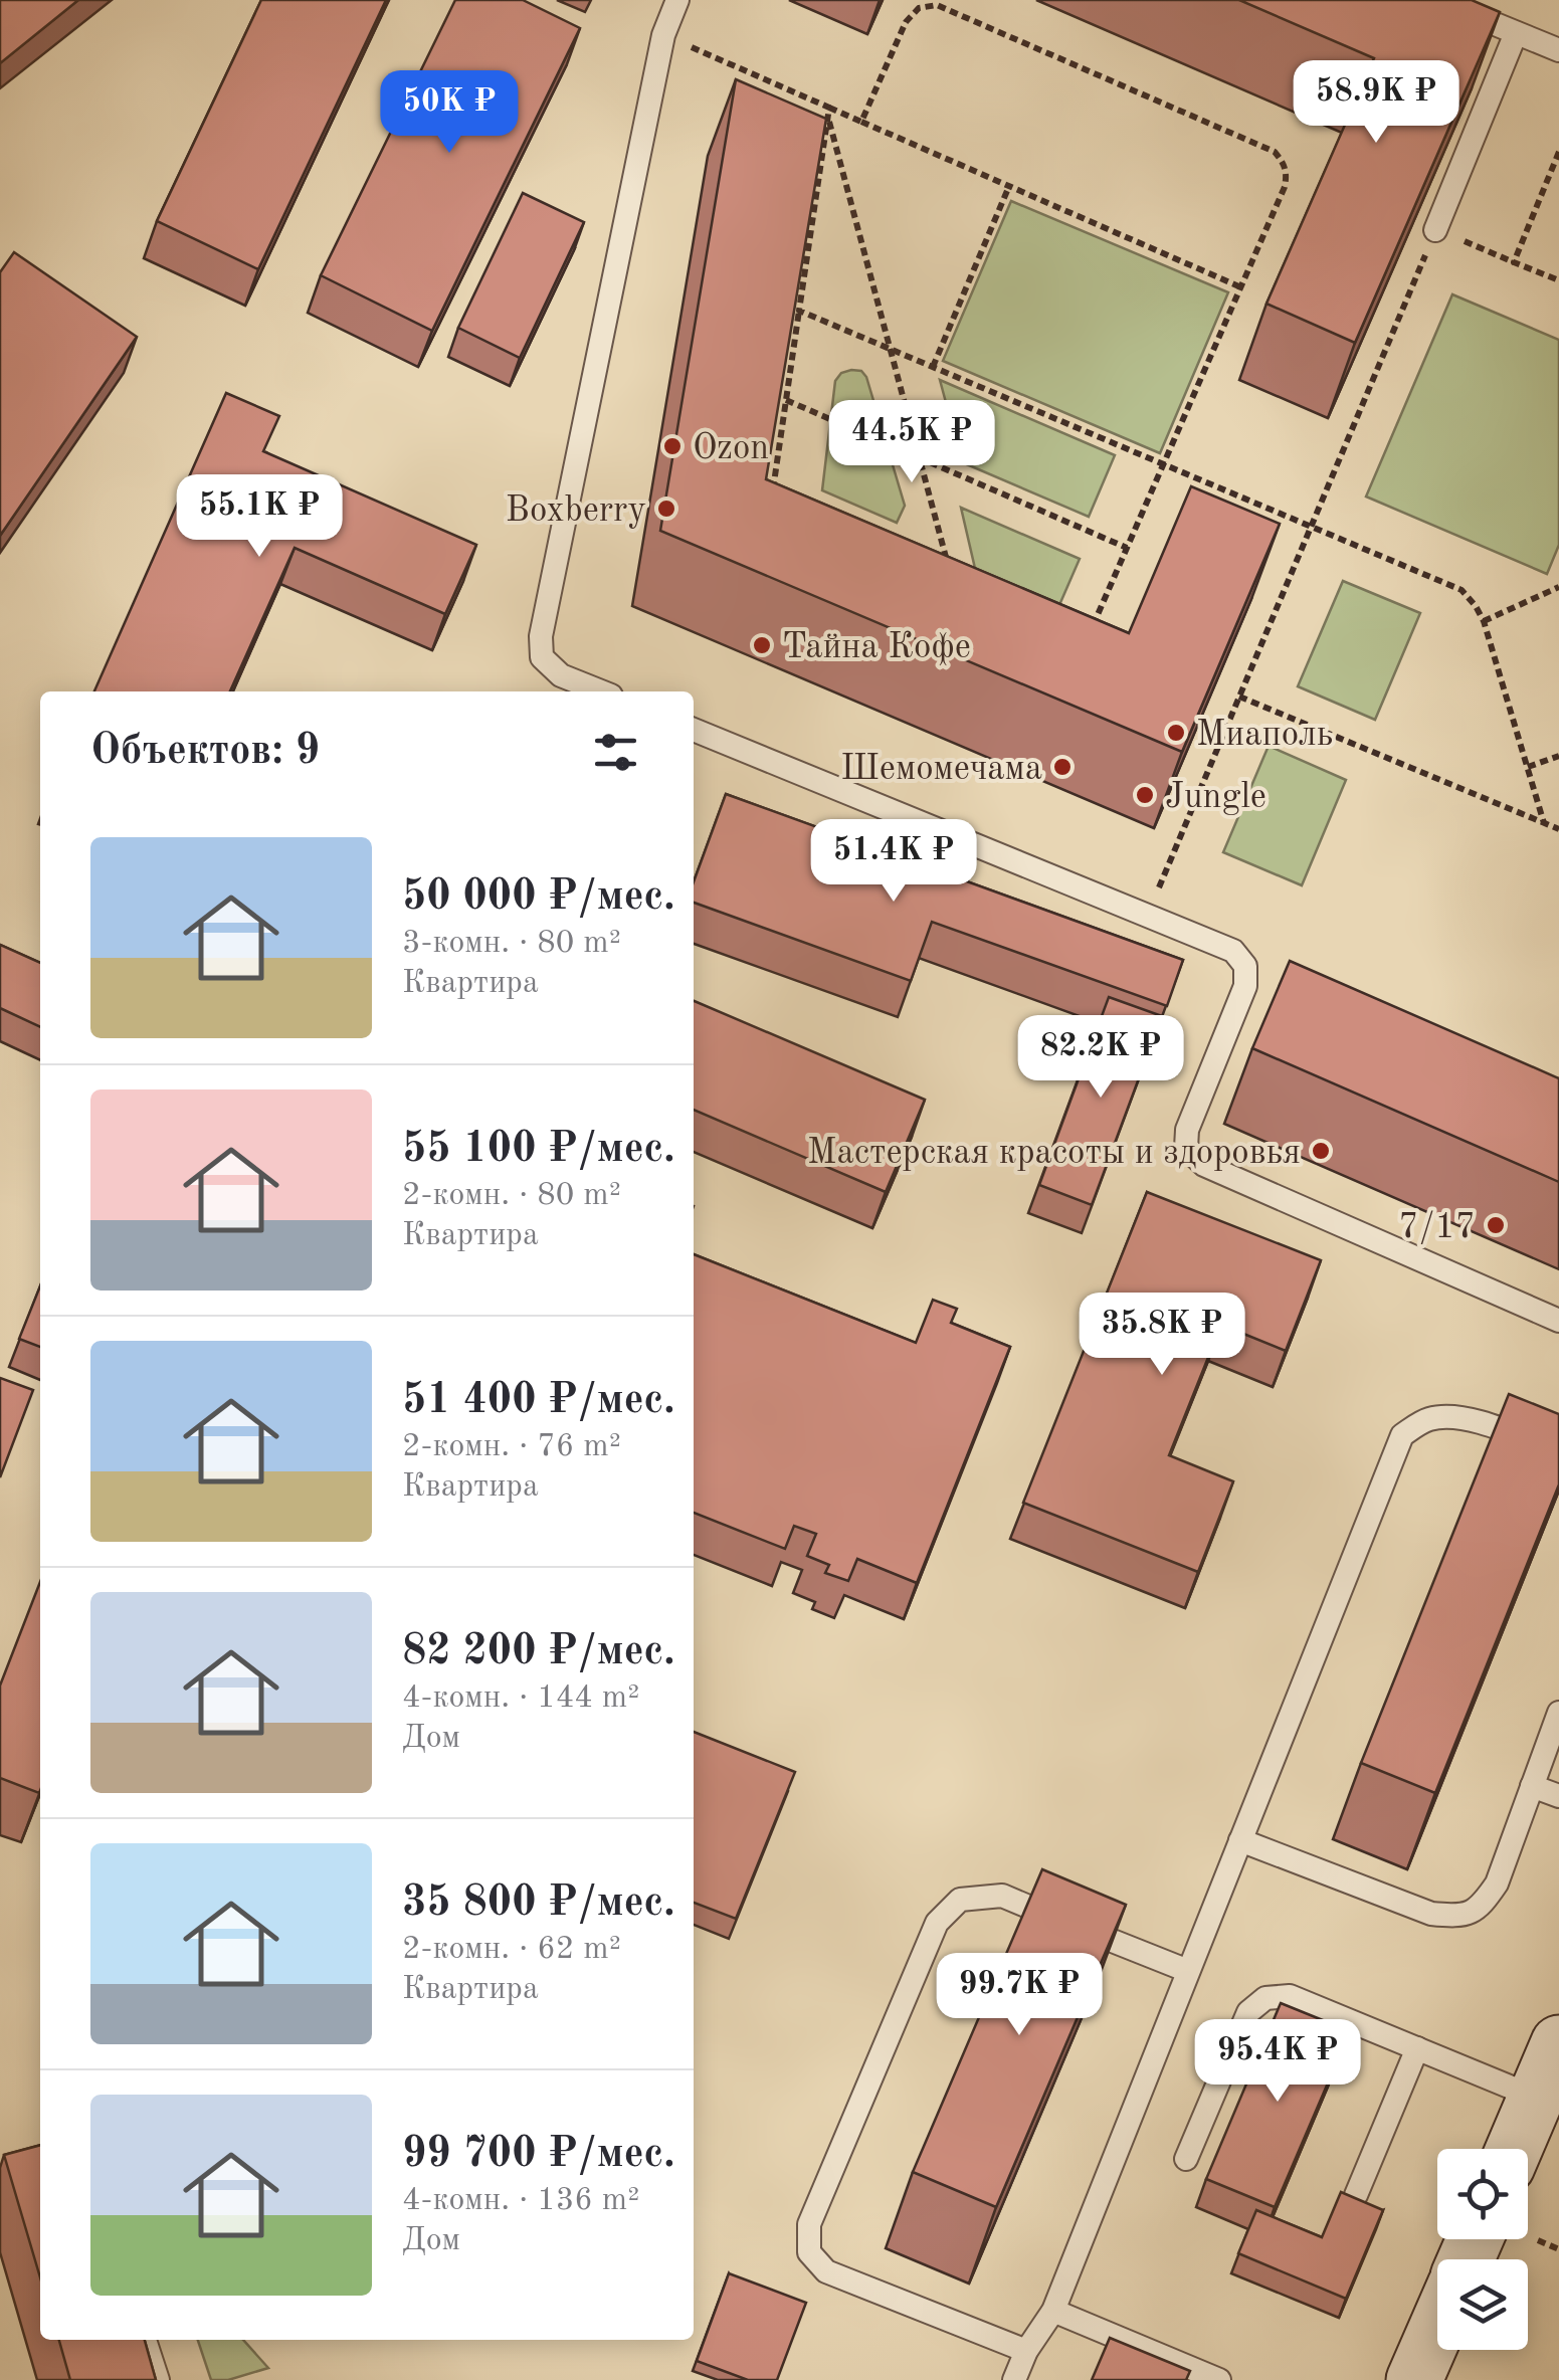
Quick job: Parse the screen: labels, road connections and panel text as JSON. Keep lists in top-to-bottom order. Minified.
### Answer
{"places":["Ozon","Boxberry","Тайна Кофе","Миаполь","Шемомечама","Jungle","Мастерская красоты и здоровья","7/17"],"page":{"price":["58.9K ₽","50K ₽","44.5K ₽","55.1K ₽","51.4K ₽","82.2K ₽","35.8K ₽","99.7K ₽","95.4K ₽"],"heading":"Объектов: 9","list":[{"name":"50 000 ₽/мес.","note":"3-комн. · 80 m² · Квартира"},{"name":"55 100 ₽/мес.","note":"2-комн. · 80 m² · Квартира"},{"name":"51 400 ₽/мес.","note":"2-комн. · 76 m² · Квартира"},{"name":"82 200 ₽/мес.","note":"4-комн. · 144 m² · Дом"},{"name":"35 800 ₽/мес.","note":"2-комн. · 62 m² · Квартира"},{"name":"99 700 ₽/мес.","note":"4-комн. · 136 m² · Дом"}]}}
